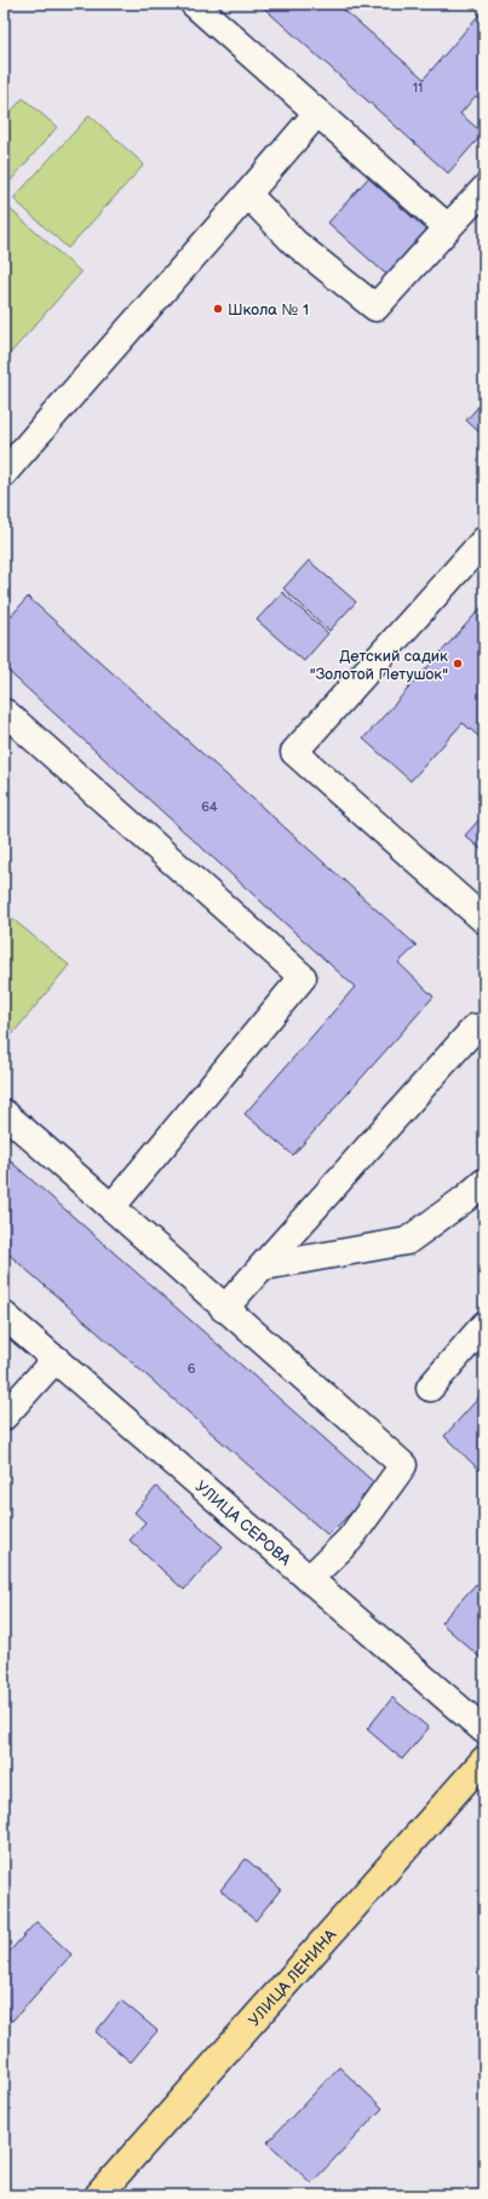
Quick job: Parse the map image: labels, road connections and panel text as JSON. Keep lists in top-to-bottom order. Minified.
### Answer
{"streets":{"main road":["УЛИЦА ЛЕНИНА"],"street":["УЛИЦА СЕРОВА"]},"places":["Школа № 1","Детский садик \"Золотой Петушок\""],"house_numbers":["11","64","6"]}
